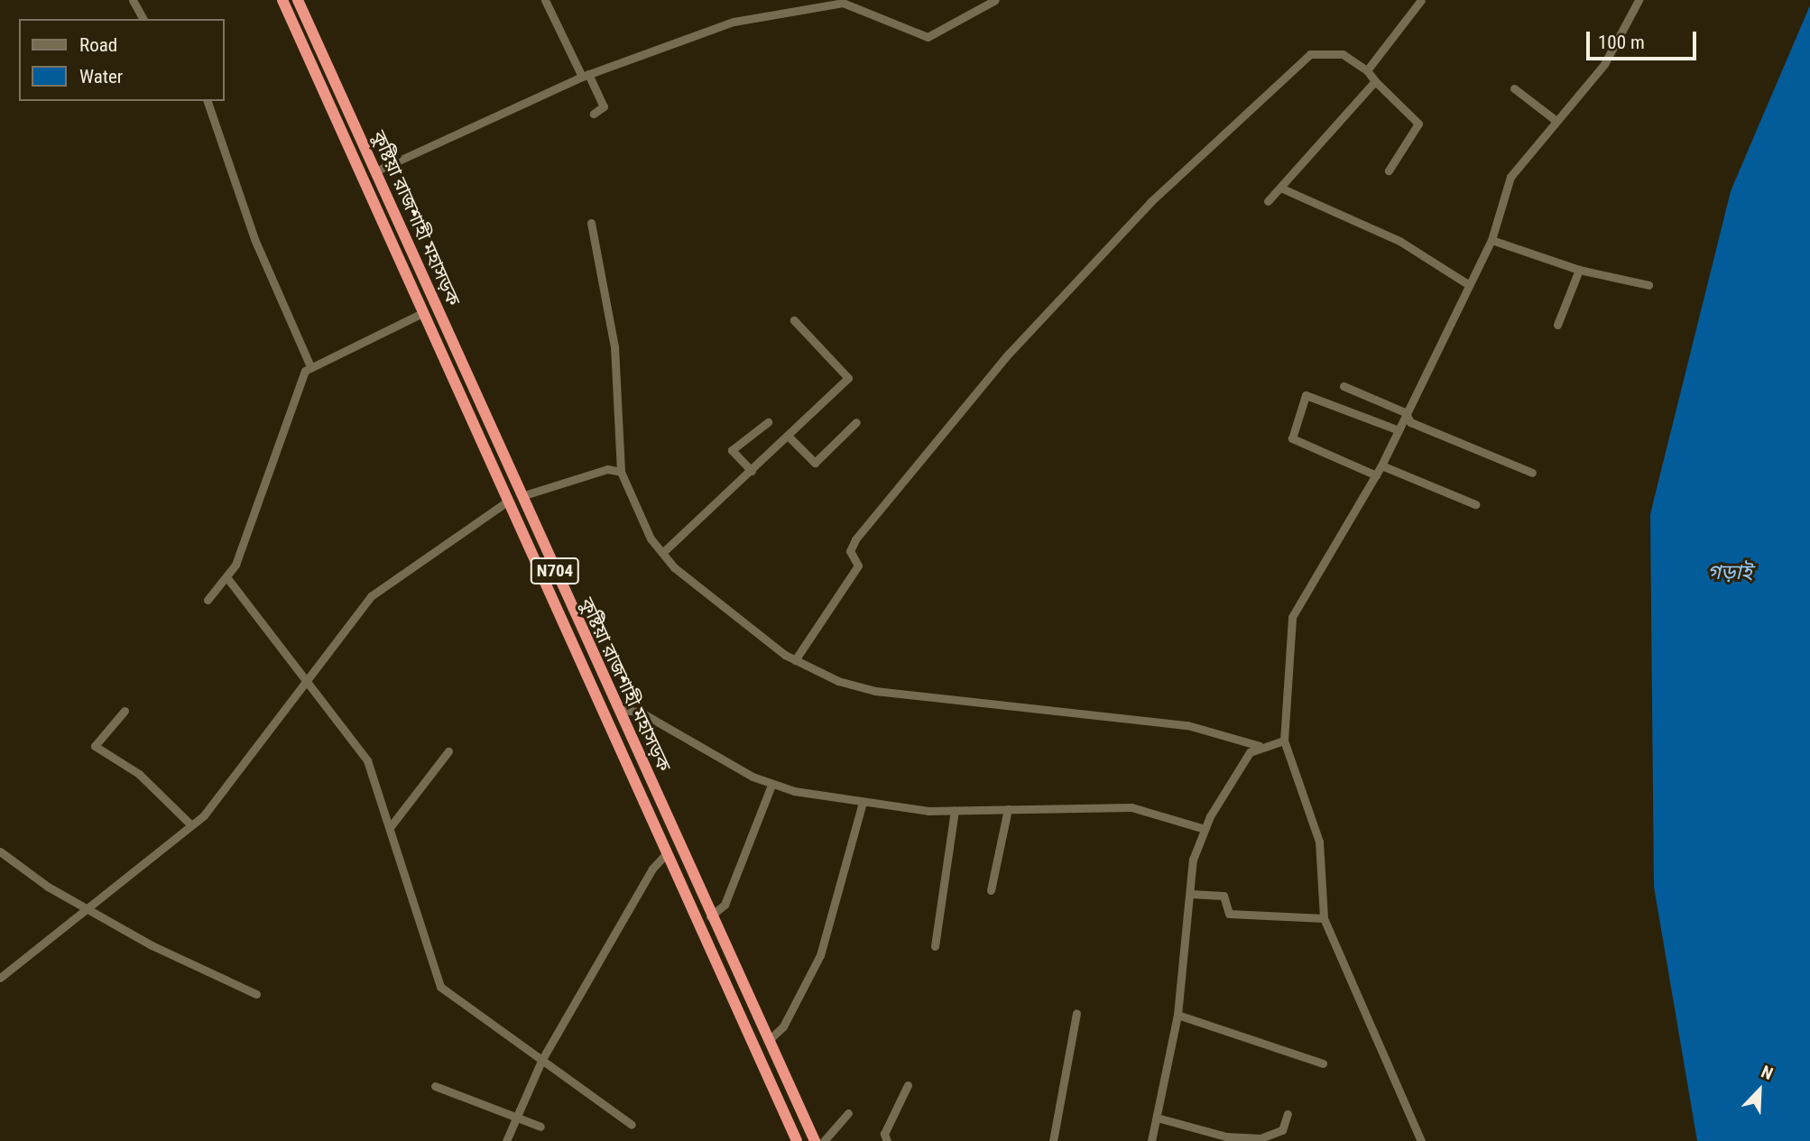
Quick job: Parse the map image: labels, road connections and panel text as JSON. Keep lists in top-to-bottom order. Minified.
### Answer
{"streets":{"highway":["কুষ্টিয়া রাজশাহী মহাসড়ক","N704"]},"water":["গড়াই"],"legend":["Road","Water"],"scale_bar":"100 m","north":"top right"}
